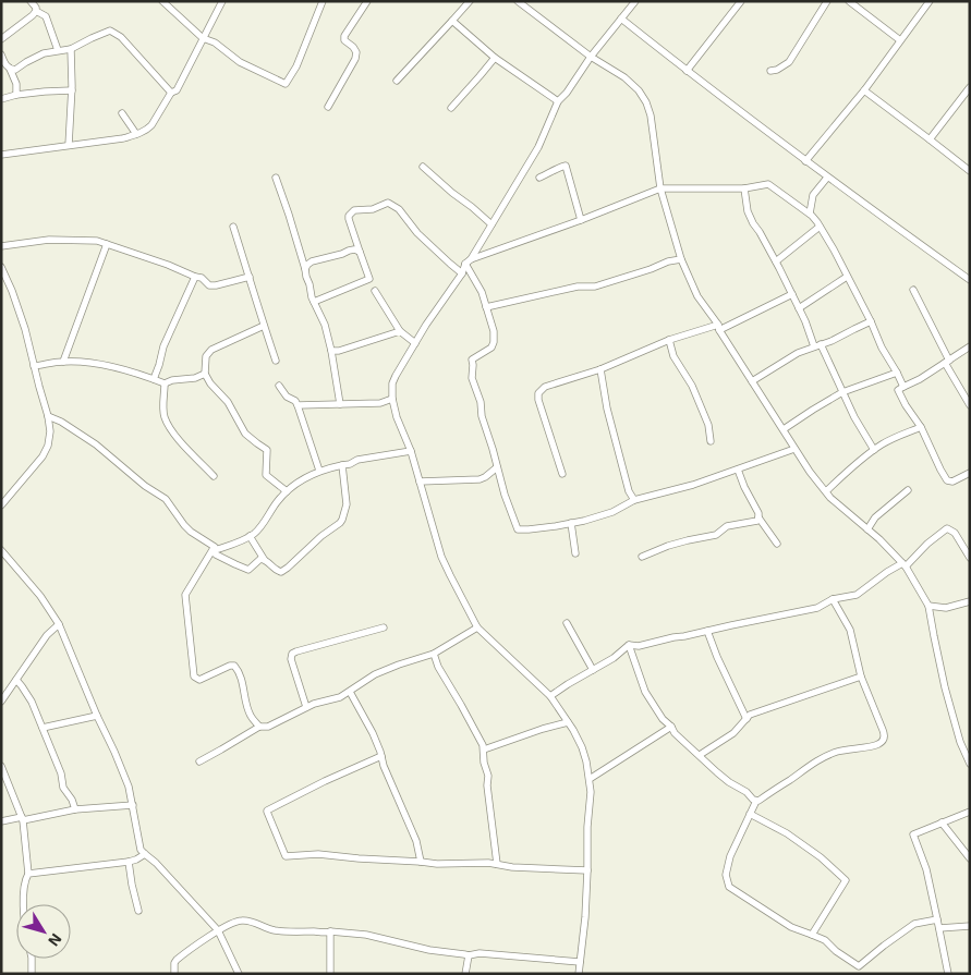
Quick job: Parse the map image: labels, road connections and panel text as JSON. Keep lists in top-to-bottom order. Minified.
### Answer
{"north":"bottom right"}
